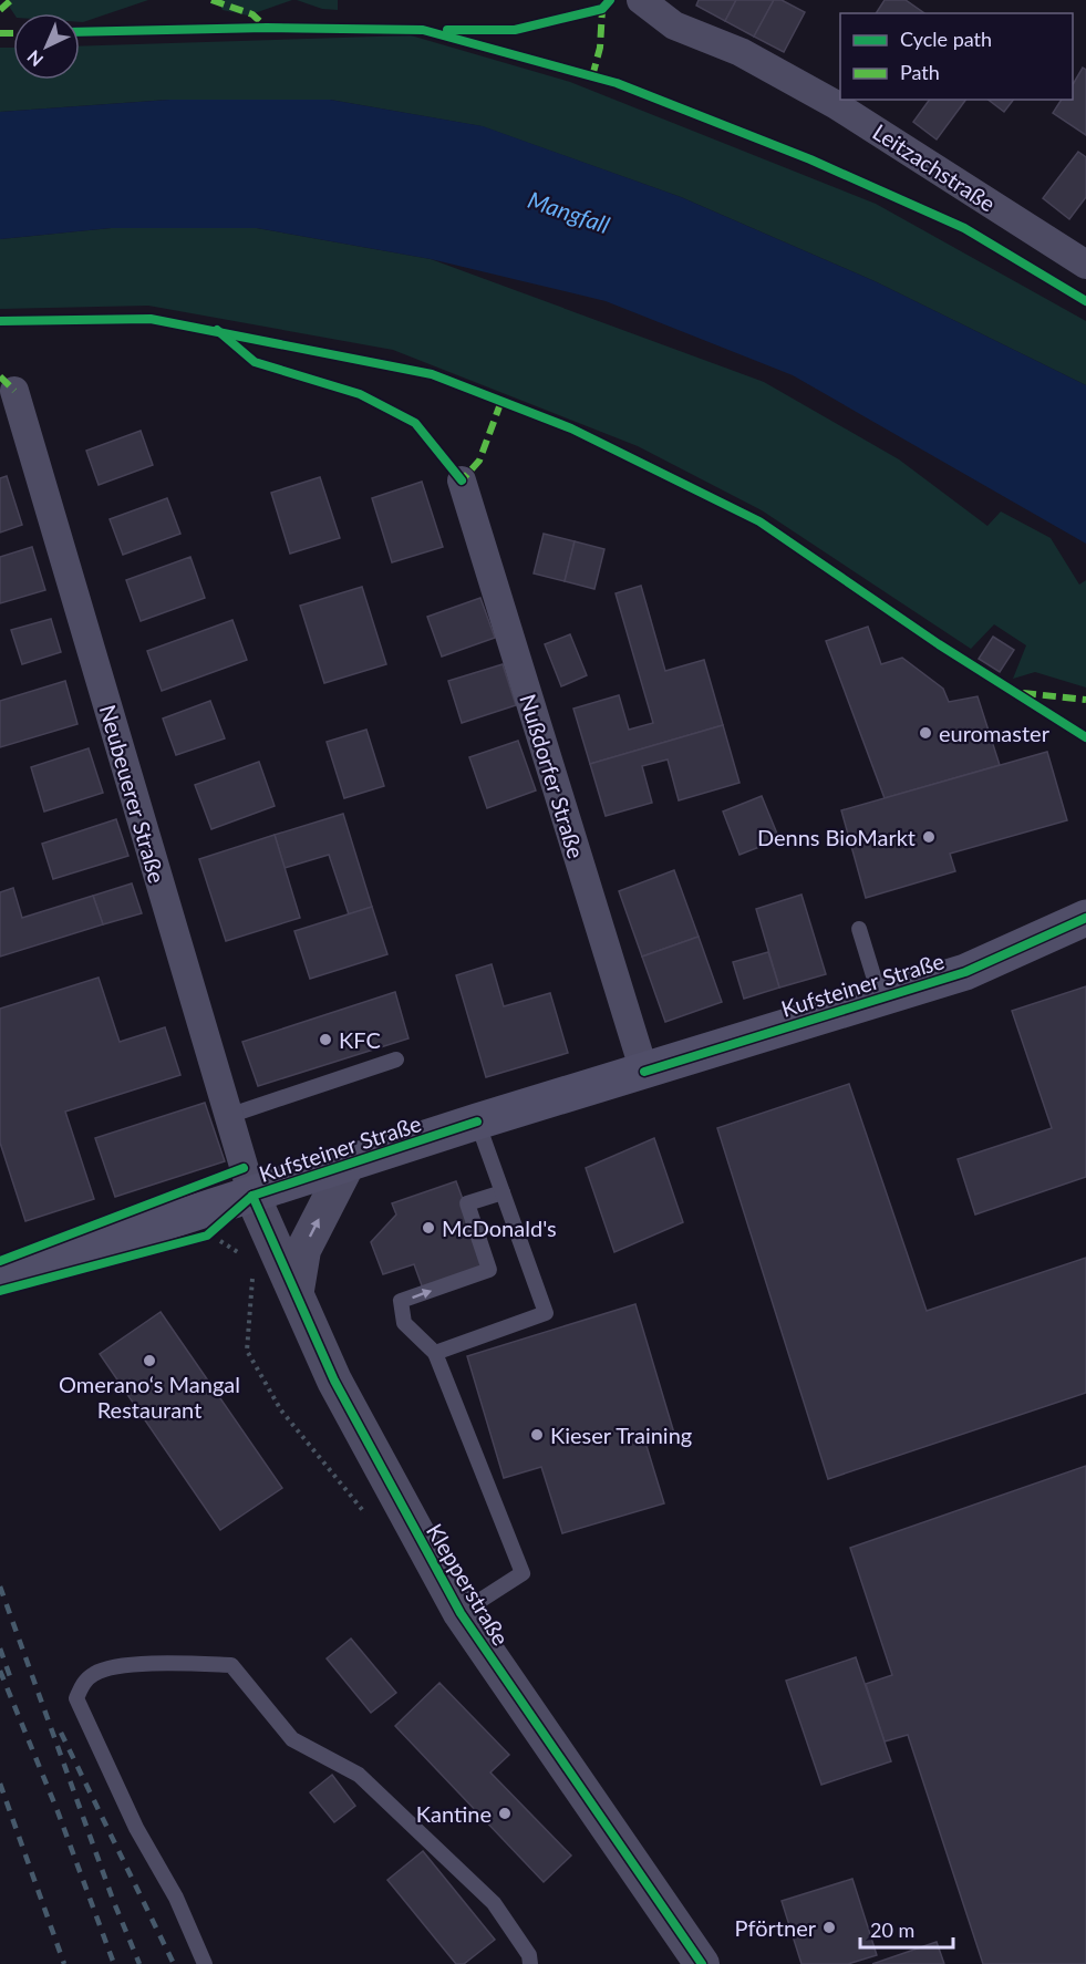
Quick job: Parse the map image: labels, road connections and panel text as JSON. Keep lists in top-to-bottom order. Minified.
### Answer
{"streets":{"main road":["Kufsteiner Straße"],"street":["Leitzachstraße","Nußdorfer Straße","Neubeuerer Straße","Klepperstraße"]},"crossings":[["Nußdorfer Straße","Kufsteiner Straße"],["Neubeuerer Straße","Kufsteiner Straße"],["Neubeuerer Straße","Klepperstraße"],["Kufsteiner Straße","Klepperstraße"]],"water":["Mangfall"],"places":["euromaster","Denns BioMarkt","KFC","McDonald's","Omerano‘s Mangal Restaurant","Kieser Training","Kantine","Pförtner"],"legend":["Cycle path","Path"],"scale_bar":"20 m","north":"bottom left"}
